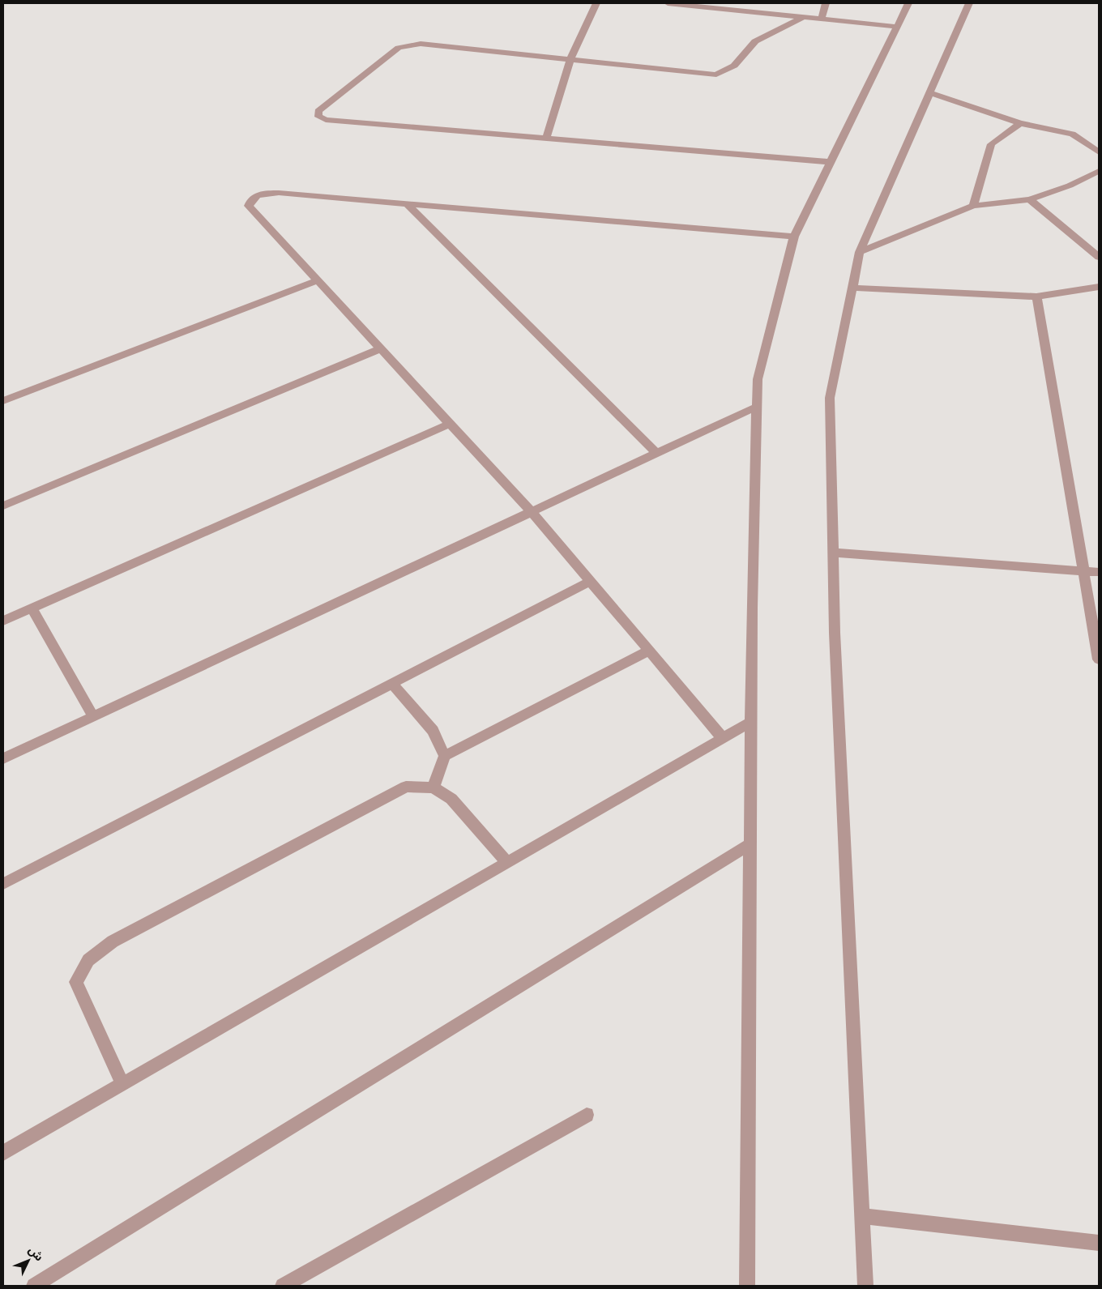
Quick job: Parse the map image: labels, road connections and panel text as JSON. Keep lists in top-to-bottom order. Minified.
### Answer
{"north":"top right"}
